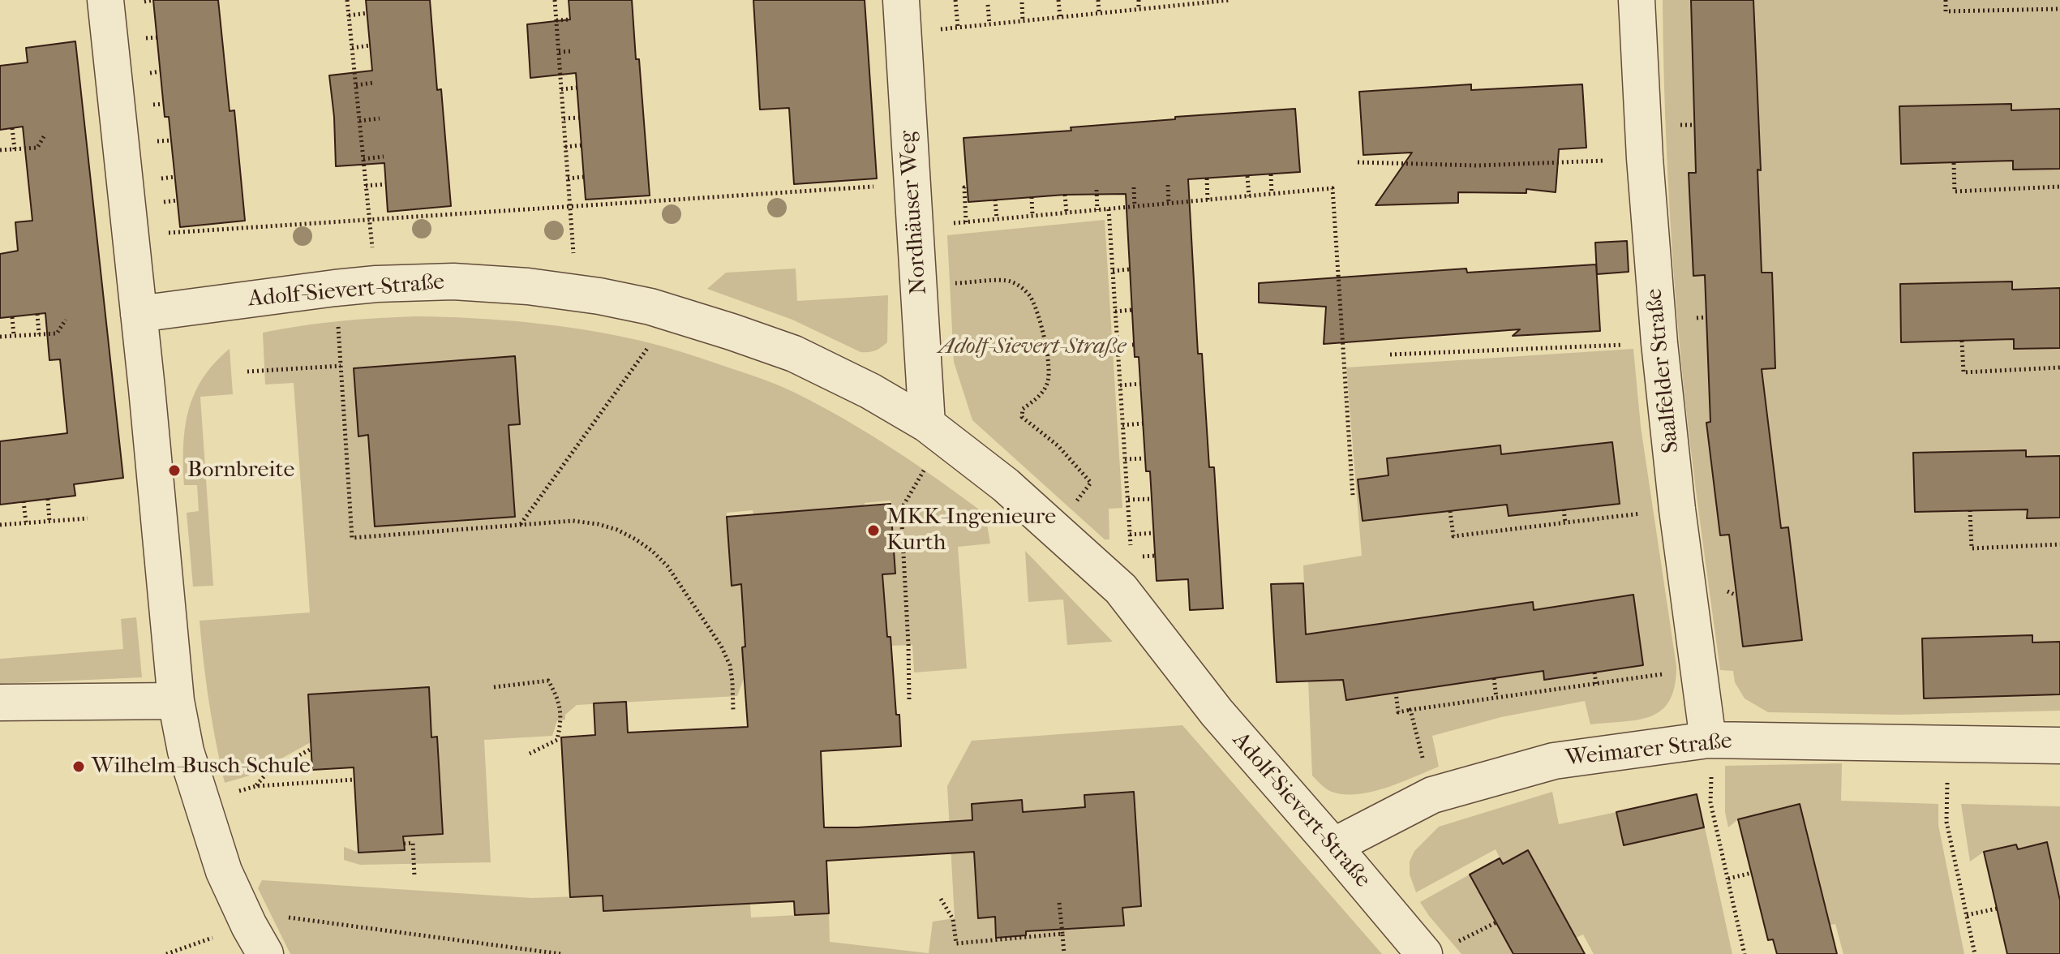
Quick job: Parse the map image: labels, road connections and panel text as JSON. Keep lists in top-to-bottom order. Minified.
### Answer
{"streets":{"street":["Nordhäuser Weg","Adolf-Sievert-Straße","Saalfelder Straße","Weimarer Straße"]},"crossings":[["Nordhäuser Weg","Adolf-Sievert-Straße"],["Adolf-Sievert-Straße","Weimarer Straße"],["Saalfelder Straße","Weimarer Straße"]],"parks":["Adolf-Sievert-Straße"],"places":["Bornbreite","MKK-Ingenieure Kurth","Wilhelm-Busch-Schule"]}
